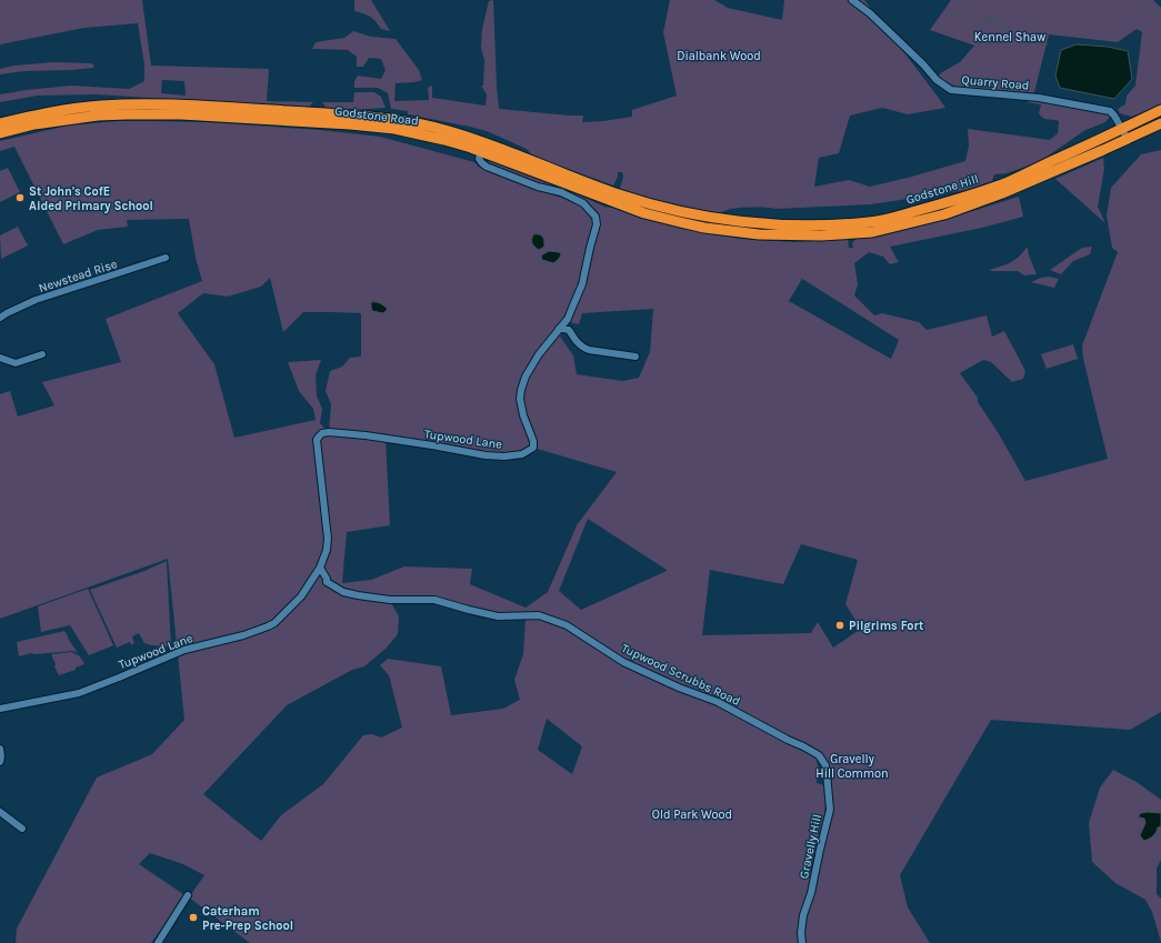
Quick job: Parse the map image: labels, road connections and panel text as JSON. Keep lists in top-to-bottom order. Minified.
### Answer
{"streets":{"highway":["Godstone Road","Godstone Hill"],"street":["Quarry Road","Newstead Rise","Tupwood Lane","Tupwood Scrubbs Road","Gravelly Hill"]},"crossings":[["Quarry Road","Godstone Hill"],["Godstone Road","Godstone Hill"],["Godstone Road","Tupwood Lane"],["Tupwood Scrubbs Road","Gravelly Hill"]],"parks":["Kennel Shaw","Dialbank Wood","Gravelly Hill Common","Old Park Wood"],"places":["St John's CofE Aided Primary School","Pilgrims Fort","Caterham Pre-Prep School"]}
